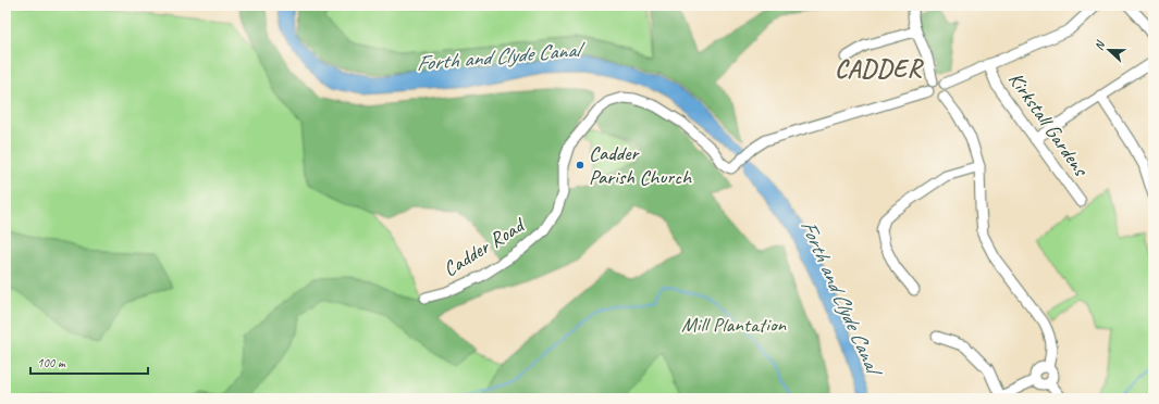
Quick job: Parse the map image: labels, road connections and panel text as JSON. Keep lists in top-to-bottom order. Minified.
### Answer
{"streets":{"street":["Kirkstall Gardens","Cadder Road"]},"districts":["CADDER"],"water":["Forth and Clyde Canal"],"parks":["Mill Plantation"],"places":["Cadder Parish Church"],"scale_bar":"100 m","north":"left"}
